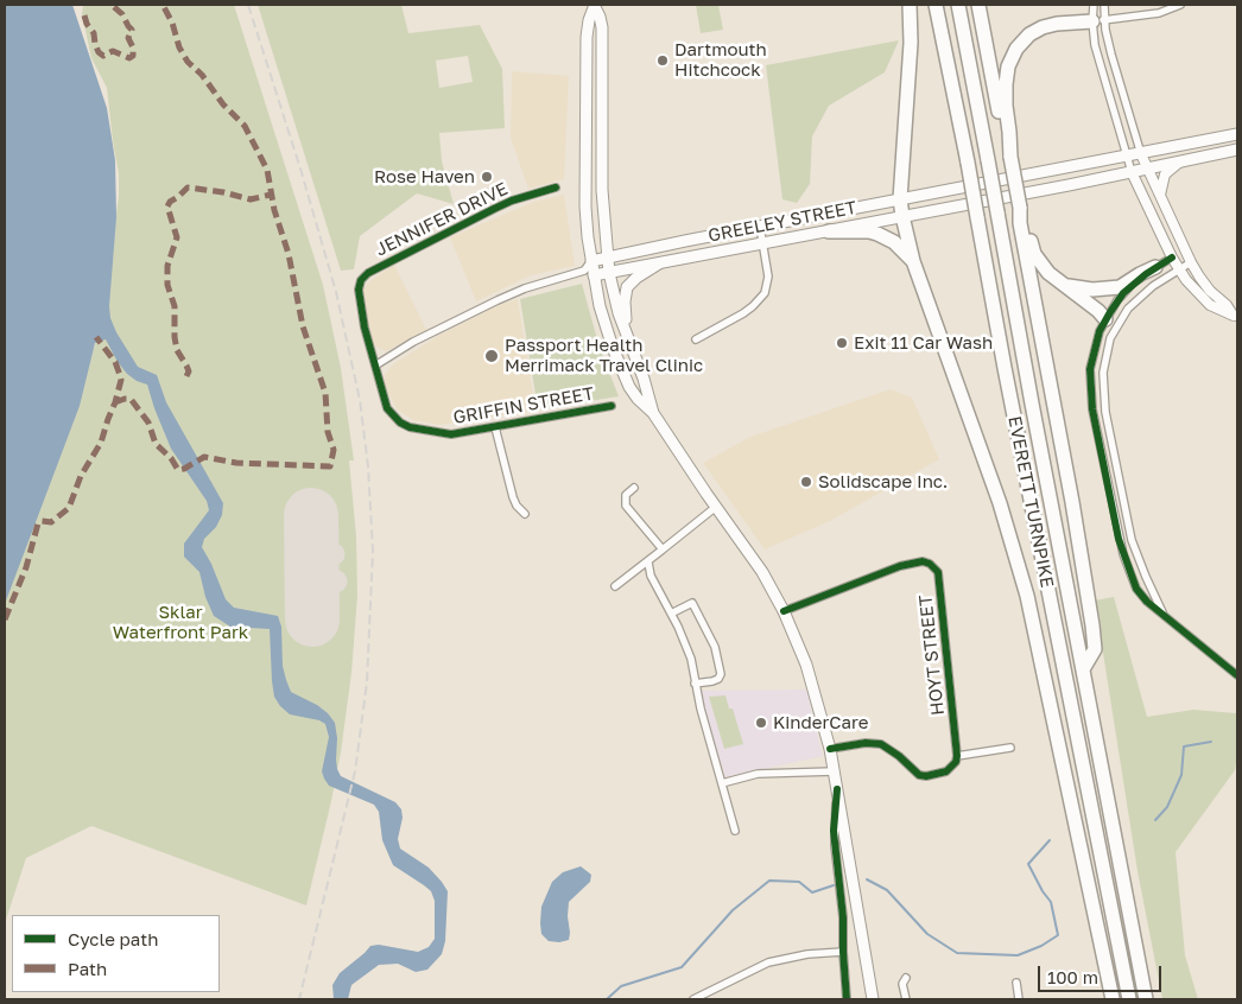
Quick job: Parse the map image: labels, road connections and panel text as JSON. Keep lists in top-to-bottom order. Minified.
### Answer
{"streets":{"highway":["EVERETT TURNPIKE"],"main road":["GREELEY STREET"],"street":["JENNIFER DRIVE","GRIFFIN STREET","HOYT STREET"]},"crossings":[["JENNIFER DRIVE","GREELEY STREET"],["JENNIFER DRIVE","GRIFFIN STREET"],["GREELEY STREET","GRIFFIN STREET"]],"parks":["Sklar Waterfront Park"],"places":["Dartmouth Hitchcock","Rose Haven","Exit 11 Car Wash","Passport Health Merrimack Travel Clinic","Solidscape Inc.","KinderCare"],"legend":["Cycle path","Path"],"scale_bar":"100 m"}
